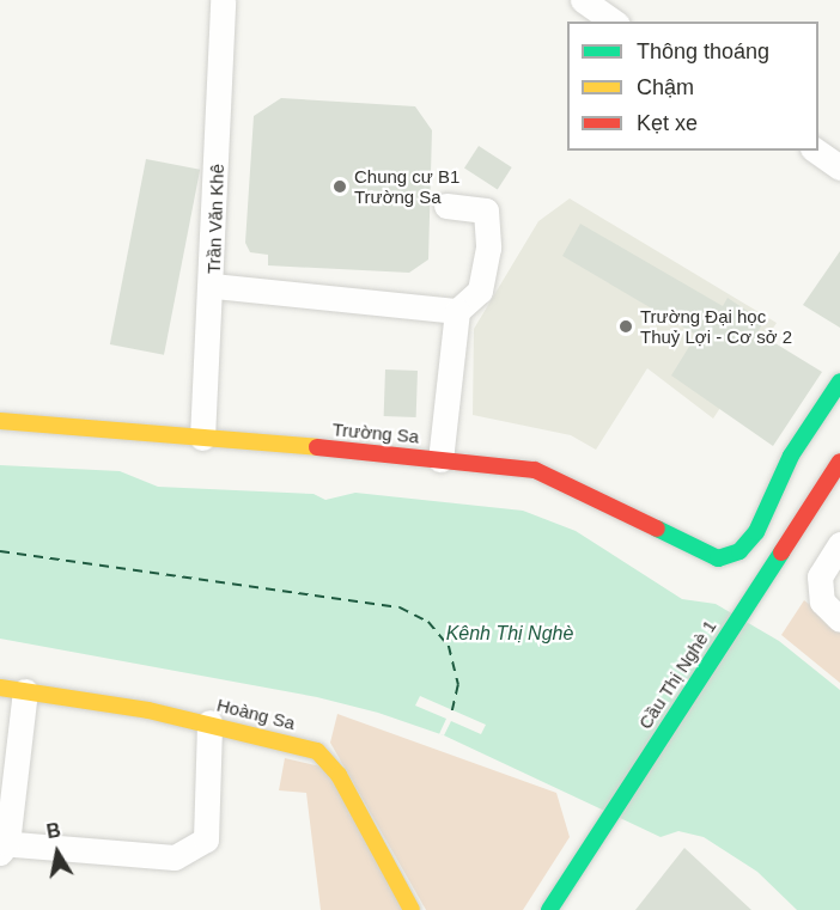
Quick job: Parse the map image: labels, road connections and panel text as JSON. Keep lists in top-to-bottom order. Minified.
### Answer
{"streets":{"street":["Trần Văn Khê","Trường Sa","Cầu Thị Nghè 1","Hoàng Sa"]},"crossings":[["Trần Văn Khê","Trường Sa"]],"water":["Kênh Thị Nghè"],"places":["Chung cư B1 Trường Sa","Trường Đại học Thuỷ Lợi - Cơ sở 2"],"legend":["Thông thoáng","Chậm","Kẹt xe"],"north":"top"}
